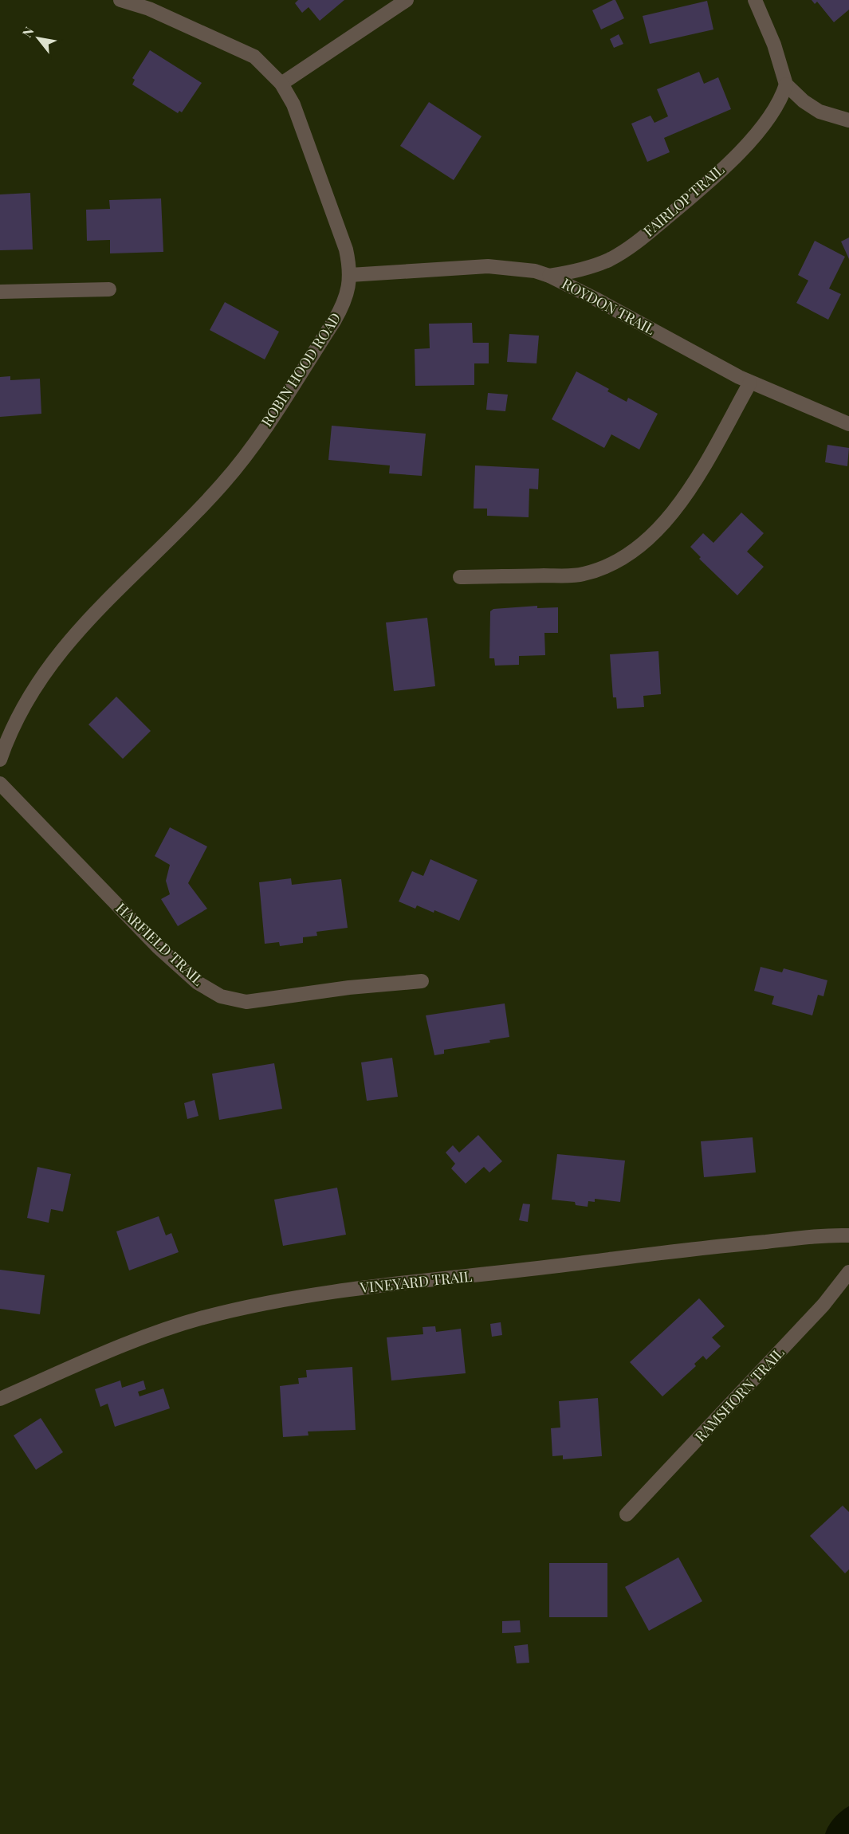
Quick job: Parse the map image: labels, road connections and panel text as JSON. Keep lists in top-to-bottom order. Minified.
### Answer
{"streets":{"street":["FAIRLOP TRAIL","ROYDON TRAIL","ROBIN HOOD ROAD","HARFIELD TRAIL","VINEYARD TRAIL","RAMSHORN TRAIL"]},"crossings":[["FAIRLOP TRAIL","ROYDON TRAIL"],["ROYDON TRAIL","ROBIN HOOD ROAD"]],"north":"top left"}
